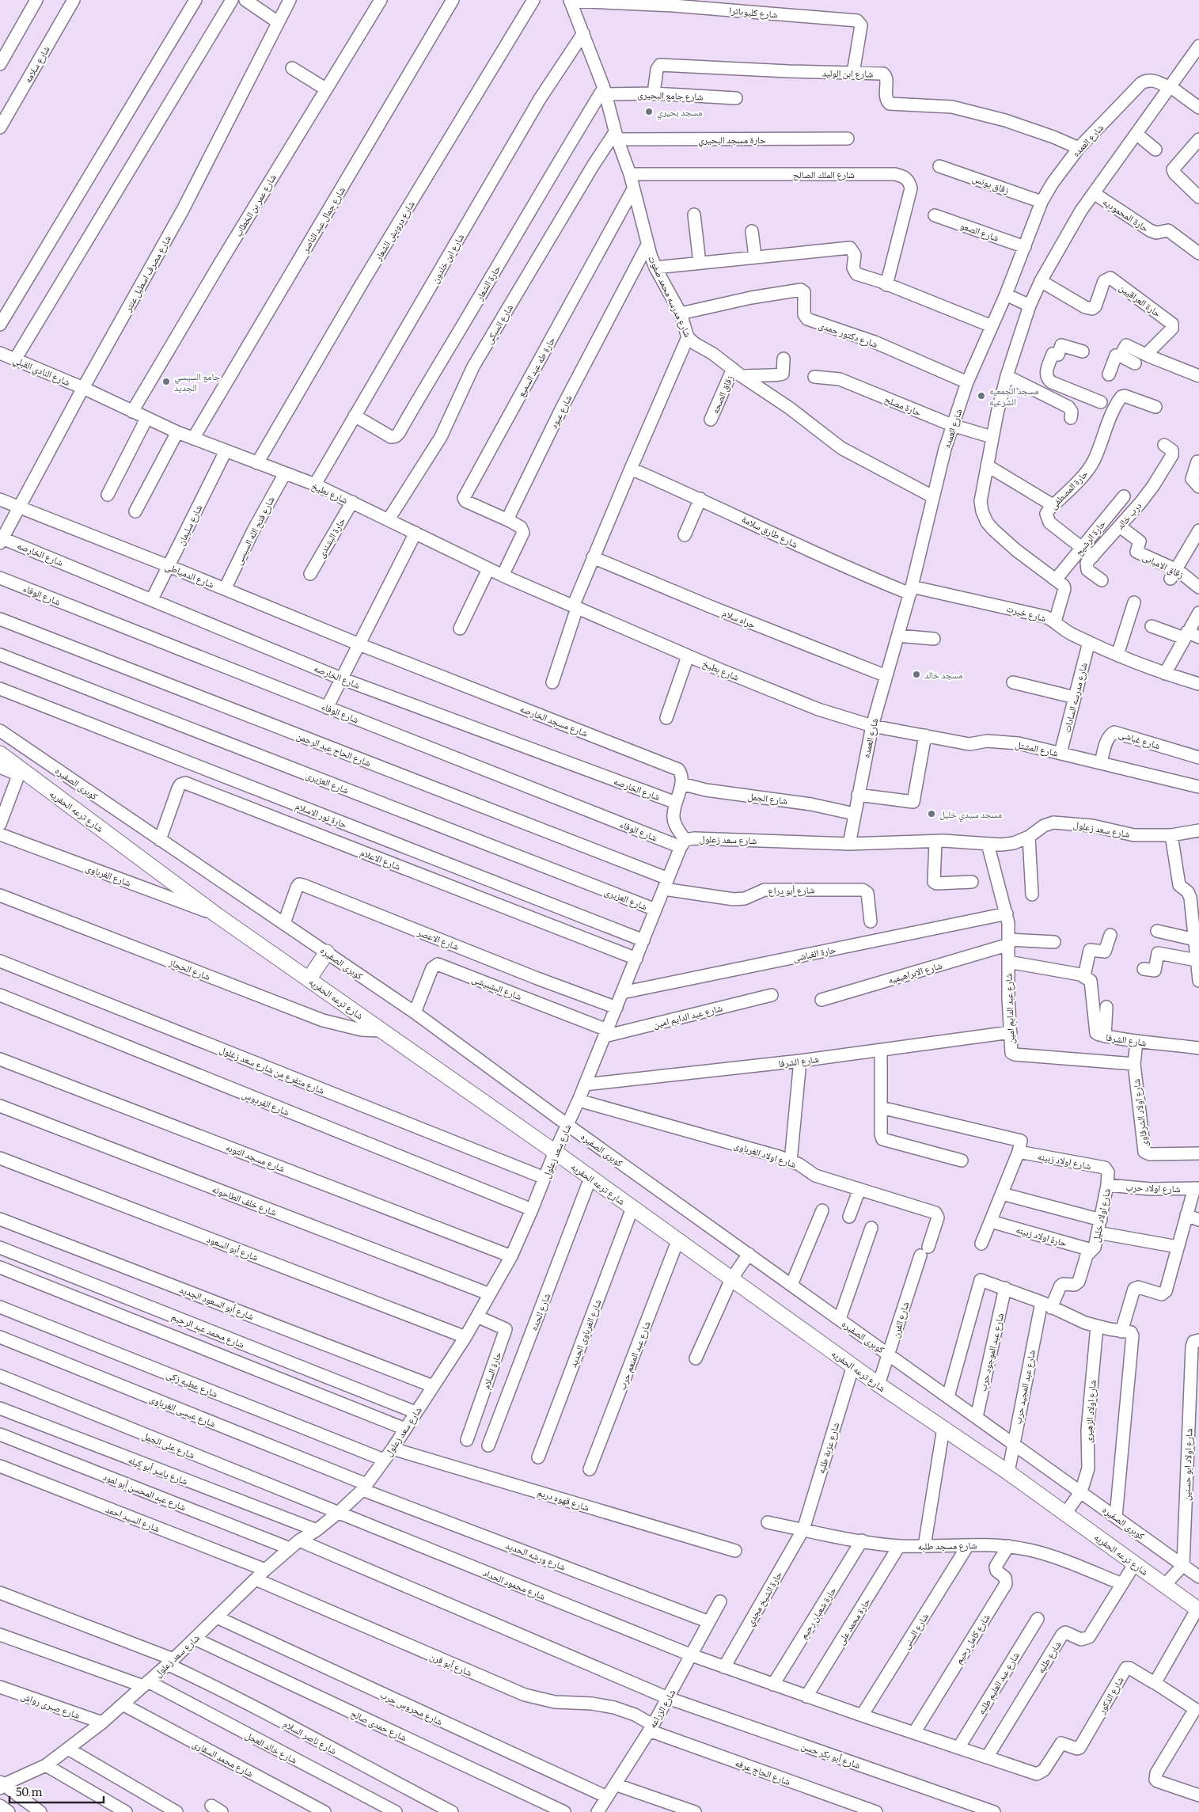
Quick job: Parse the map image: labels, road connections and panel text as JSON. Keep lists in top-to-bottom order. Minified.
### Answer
{"streets":{"street":["شارع كليوباترا","شارع سلامه","شارع ابن الوليد","شارع جامع البحيرى","حارة مسجد البحيري","شارع العمده","شارع الملك الصالح","زقاق يونس","شارع عمر بن الخطاب","حارة المحموديه","شارع جمال عبد الناصر","شارع درويش الشعار","شارع الصعو","شارع ابن خلدون","شارع مصرف اسطبل عنتر","حارة الشعار","شارع مدرسه محمد صفوت","حارة العراقيين","شارع السبكى","شارع دكتور حمدى","حارة طه عبد السميع","شارع النادي القبلي","زقاق الصحه","حارة مصلح","شارع عبود","حارة المصطفى","شارع بطيخ","درب خالد","شارع سليمان","شارع فتح الله السيسى","شارع طارق سلامة","حارة البشندى","حارة الرشيح","شارع الخارصه","زقاق الامبابى","شارع الدمياطى","شارع الوفاء","شارع خيرت","حراه سلام","شارع مدرسه السادات","شارع مسجد الخارصه","شارع غباشى","شارع المشتل","شارع الحاج عبد الرحمن","شارع العزيرى","كوبرى الصفيره","شارع الجمل","شارع ترعه الحفريه","حارة نور الاسلام","شارع سعد زعلول","شارع الاعلام","شارع الغرباوى","شارع أبو دراع","شارع الاعصر","حارة الغباشى","شارع الحجاز","شارع الابراهيميه","شارع البشبيشى","شارع عبد الدايم امين","شارع الشرفا","شارع متفرع من شارع سعد زغلول","شارع الفردوس","شارع اولاد الشرقاوى","شارع اولاد الغرباوى","شارع مسجد التوبه","شارع اولاد زبينه","شارع اولاد حرب","شارع خلف الطاحونه","شارع اولاد خليل","حارة اولاد زبينه","شارع أبو السعود","شارع أبو السعود الجديد","شارع الحده","شارع الفرن","شارع محمد عبد الرحيم","شارع الغرباوى الجديد","شارع عبد الموجود حرب","شارع عبد المنعم حرب","حارة السلام","شارع عطيه زكى","شارع عبد المجيد حرب","شارع عيسى الغرباوى","شارع اولاد الزهيرى","شارع على الجمل","شارع عزبة طلبه","شارع اولاد ابو حسنين","شارع ياسر أبو كيله","شارع عبد المحسن أبو لمود","شارع قهوه دريم","شارع السيد احمد","شارع مسجد طلبه","شارع ورشه الحديد","شارع محمود الحداد","حارة الشيخ مجدي","حارة شعبان رحيم","حارة محمد على","شارع السنى","شارع كامل رحيم","شارع طلبه","شارع أبو قرن","شارع عبد العليم طلبه","شارع الذكور","شارع صبرى رواش","شارع محروس حرب","شارع الزراعه","شارع حمدى صالح","شارع ناصر السلام","شارع خالد العجل","شارع أبو بكر حسن","شارع محمد السقارى","شارع الحاج عرفه"]},"crossings":[["شارع كليوباترا","شارع ابن الوليد"],["شارع كليوباترا","شارع مدرسه محمد صفوت"],["شارع ابن الوليد","شارع جامع البحيرى"],["شارع ابن الوليد","شارع العمده"],["شارع جامع البحيرى","حارة الشعار"],["شارع جامع البحيرى","شارع مدرسه محمد صفوت"],["حارة مسجد البحيري","شارع مدرسه محمد صفوت"],["حارة مسجد البحيري","شارع السبكى"],["شارع العمده","زقاق يونس"],["شارع العمده","شارع الصعو"],["شارع العمده","شارع مدرسه محمد صفوت"],["شارع العمده","شارع دكتور حمدى"],["شارع العمده","حارة مصلح"],["شارع العمده","شارع بطيخ"],["شارع العمده","شارع طارق سلامة"],["شارع العمده","شارع خيرت"],["شارع العمده","حراه سلام"],["شارع العمده","شارع المشتل"],["شارع العمده","شارع الجمل"],["شارع العمده","شارع سعد زعلول"],["شارع الملك الصالح","شارع مدرسه محمد صفوت"],["شارع عمر بن الخطاب","شارع بطيخ"],["شارع جمال عبد الناصر","شارع بطيخ"],["شارع درويش الشعار","شارع بطيخ"],["شارع ابن خلدون","حارة الشعار"],["شارع ابن خلدون","شارع مدرسه محمد صفوت"],["شارع ابن خلدون","شارع بطيخ"],["شارع مصرف اسطبل عنتر","شارع النادي القبلي"],["شارع مصرف اسطبل عنتر","شارع بطيخ"],["شارع مصرف اسطبل عنتر","شارع الخارصه"],["شارع مصرف اسطبل عنتر","شارع الدمياطى"],["حارة الشعار","شارع مدرسه محمد صفوت"],["شارع مدرسه محمد صفوت","شارع السبكى"],["شارع مدرسه محمد صفوت","شارع دكتور حمدى"],["شارع مدرسه محمد صفوت","حارة طه عبد السميع"],["شارع مدرسه محمد صفوت","زقاق الصحه"],["شارع مدرسه محمد صفوت","شارع عبود"],["شارع السبكى","شارع بطيخ"],["حارة طه عبد السميع","شارع عبود"],["شارع النادي القبلي","شارع بطيخ"],["حارة المصطفى","درب خالد"],["حارة المصطفى","حارة الرشيح"],["شارع بطيخ","شارع سليمان"],["شارع بطيخ","شارع فتح الله السيسى"],["شارع بطيخ","حارة البشندى"],["شارع بطيخ","شارع المشتل"],["درب خالد","زقاق الامبابى"],["شارع سليمان","شارع الخارصه"],["شارع سليمان","شارع الدمياطى"],["شارع فتح الله السيسى","شارع الدمياطى"],["شارع طارق سلامة","شارع خيرت"],["شارع الدمياطى","شارع مسجد الخارصه"],["شارع الوفاء","شارع سعد زعلول"],["شارع خيرت","شارع مدرسه السادات"],["شارع مدرسه السادات","شارع المشتل"],["شارع مسجد الخارصه","شارع الجمل"],["شارع غباشى","شارع المشتل"],["شارع الحاج عبد الرحمن","شارع سعد زعلول"],["شارع الحاج عبد الرحمن","شارع أبو دراع"],["شارع العزيرى","شارع سعد زعلول"],["كوبرى الصفيره","شارع سعد زعلول"],["كوبرى الصفيره","شارع الاعلام"],["كوبرى الصفيره","شارع الاعصر"],["كوبرى الصفيره","شارع البشبيشى"],["كوبرى الصفيره","شارع الفرن"],["كوبرى الصفيره","شارع عبد الموجود حرب"],["كوبرى الصفيره","شارع عبد المجيد حرب"],["كوبرى الصفيره","شارع اولاد الزهيرى"],["كوبرى الصفيره","شارع اولاد ابو حسنين"],["شارع ترعه الحفريه","شارع سعد زعلول"],["شارع ترعه الحفريه","شارع الغرباوى"],["شارع ترعه الحفريه","شارع الحجاز"],["شارع ترعه الحفريه","شارع الحده"],["شارع ترعه الحفريه","شارع الفرن"],["شارع ترعه الحفريه","شارع الغرباوى الجديد"],["شارع ترعه الحفريه","شارع عبد المنعم حرب"],["شارع ترعه الحفريه","شارع عبد المجيد حرب"],["شارع ترعه الحفريه","شارع اولاد الزهيرى"],["شارع ترعه الحفريه","شارع عزبة طلبه"],["شارع ترعه الحفريه","شارع طلبه"],["حارة نور الاسلام","شارع سعد زعلول"],["شارع سعد زعلول","شارع الاعلام"],["شارع سعد زعلول","شارع أبو دراع"],["شارع سعد زعلول","شارع الاعصر"],["شارع سعد زعلول","حارة الغباشى"],["شارع سعد زعلول","شارع البشبيشى"],["شارع سعد زعلول","شارع عبد الدايم امين"],["شارع سعد زعلول","شارع الشرفا"],["شارع سعد زعلول","شارع متفرع من شارع سعد زغلول"],["شارع سعد زعلول","شارع الفردوس"],["شارع سعد زعلول","شارع اولاد الغرباوى"],["شارع سعد زعلول","شارع مسجد التوبه"],["شارع سعد زعلول","شارع خلف الطاحونه"],["شارع سعد زعلول","شارع أبو السعود"],["شارع سعد زعلول","شارع أبو السعود الجديد"],["شارع سعد زعلول","شارع محمد عبد الرحيم"],["شارع سعد زعلول","حارة السلام"],["شارع سعد زعلول","شارع عطيه زكى"],["شارع سعد زعلول","شارع عيسى الغرباوى"],["شارع سعد زعلول","شارع على الجمل"],["شارع سعد زعلول","شارع ياسر أبو كيله"],["شارع سعد زعلول","شارع عبد المحسن أبو لمود"],["شارع سعد زعلول","شارع قهوه دريم"],["شارع سعد زعلول","شارع السيد احمد"],["شارع سعد زعلول","شارع ورشه الحديد"],["شارع سعد زعلول","شارع محمود الحداد"],["شارع سعد زعلول","شارع أبو قرن"],["شارع سعد زعلول","شارع صبرى رواش"],["شارع سعد زعلول","شارع محروس حرب"],["شارع سعد زعلول","شارع حمدى صالح"],["شارع سعد زعلول","شارع ناصر السلام"],["شارع سعد زعلول","شارع خالد العجل"],["شارع سعد زعلول","شارع أبو بكر حسن"],["شارع سعد زعلول","شارع محمد السقارى"],["حارة الغباشى","شارع عبد الدايم امين"],["شارع الابراهيميه","شارع عبد الدايم امين"],["شارع البشبيشى","شارع عبد الدايم امين"],["شارع عبد الدايم امين","شارع الشرفا"],["شارع عبد الدايم امين","شارع اولاد الشرقاوى"],["شارع الشرفا","شارع اولاد الشرقاوى"],["شارع اولاد الغرباوى","شارع الفرن"],["شارع اولاد زبينه","شارع اولاد خليل"],["شارع اولاد حرب","شارع اولاد خليل"],["شارع اولاد خليل","حارة اولاد زبينه"],["شارع اولاد خليل","شارع عبد المجيد حرب"],["شارع عيسى الغرباوى","شارع ورشه الحديد"],["شارع على الجمل","شارع محمود الحداد"],["شارع عزبة طلبه","شارع مسجد طلبه"],["شارع عزبة طلبه","حارة الشيخ مجدي"],["شارع مسجد طلبه","حارة الشيخ مجدي"],["شارع مسجد طلبه","حارة شعبان رحيم"],["شارع مسجد طلبه","حارة محمد على"],["شارع مسجد طلبه","شارع السنى"],["شارع مسجد طلبه","شارع كامل رحيم"],["شارع مسجد طلبه","شارع طلبه"],["شارع ورشه الحديد","شارع الزراعه"],["شارع محمود الحداد","حارة الشيخ مجدي"],["شارع محمود الحداد","حارة شعبان رحيم"],["شارع محمود الحداد","حارة محمد على"],["شارع محمود الحداد","شارع السنى"],["شارع محمود الحداد","شارع كامل رحيم"],["شارع محمود الحداد","شارع طلبه"],["شارع محمود الحداد","شارع عبد العليم طلبه"],["شارع محمود الحداد","شارع الذكور"],["شارع محمود الحداد","شارع الزراعه"],["شارع أبو قرن","شارع الزراعه"],["شارع أبو قرن","شارع الحاج عرفه"],["شارع محروس حرب","شارع الزراعه"],["شارع الزراعه","شارع أبو بكر حسن"],["شارع الزراعه","شارع الحاج عرفه"]],"places":["مسجد بحيري","جامع السيسي الجديد","مسجد الجمعيه الشرعيه","مسجد خالد","مسجد سيدي خليل"],"scale_bar":"50 m"}
